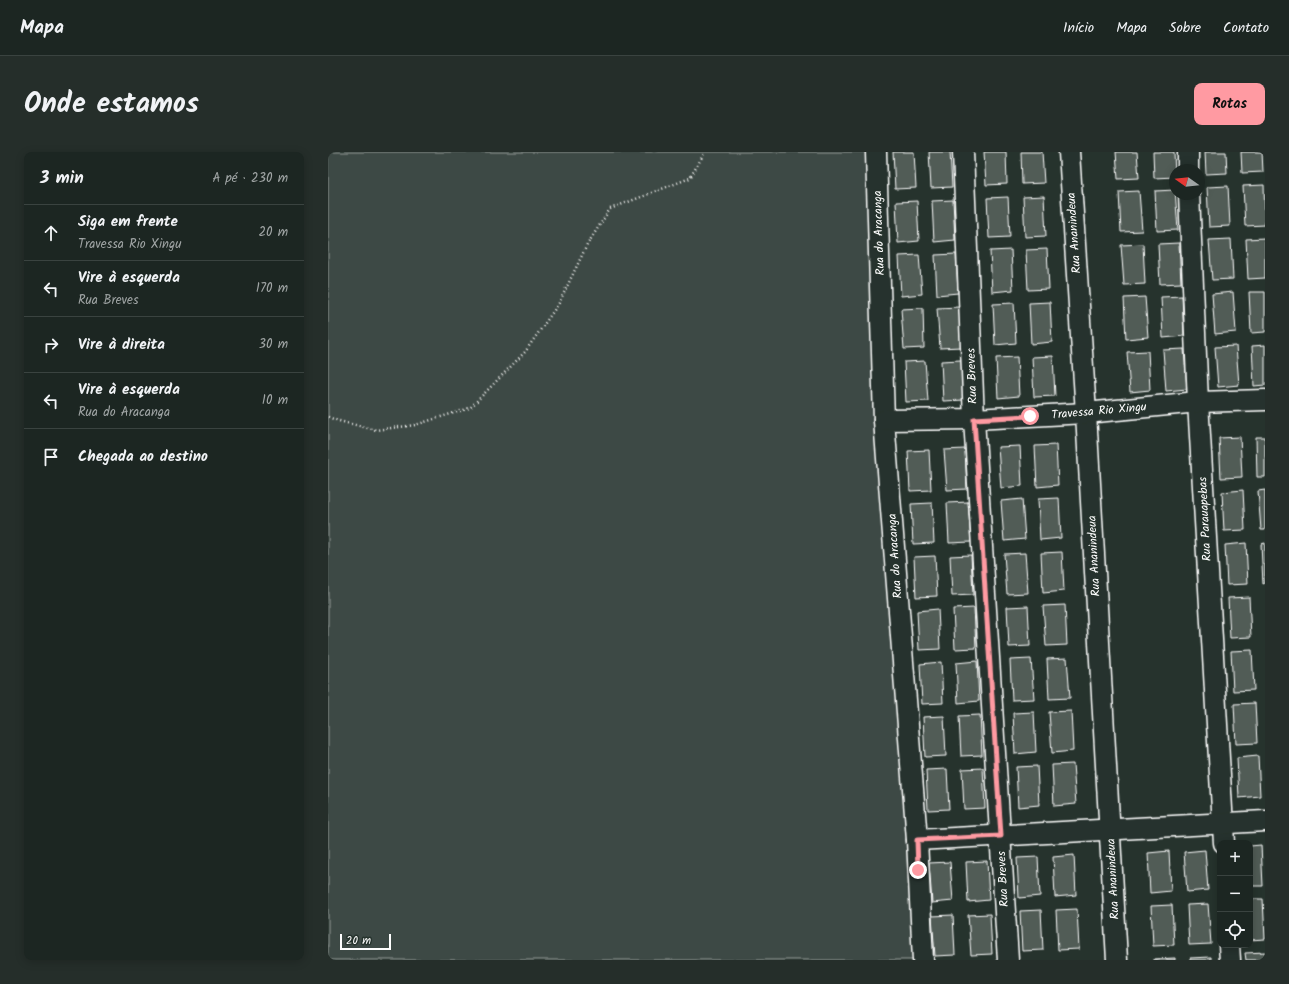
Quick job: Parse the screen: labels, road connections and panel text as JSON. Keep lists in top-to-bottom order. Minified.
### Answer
{"streets":{"street":["Rua do Aracanga","Rua Ananindeua","Rua Breves","Travessa Rio Xingu","Rua Parauapebas"]},"crossings":[["Rua do Aracanga","Travessa Rio Xingu"],["Rua Ananindeua","Travessa Rio Xingu"],["Rua Breves","Travessa Rio Xingu"],["Travessa Rio Xingu","Rua Parauapebas"]],"scale_bar":"20 m","north":"left","page":{"header":"Mapa","nav":["Início","Mapa","Sobre","Contato"],"title":"Onde estamos","buttons":"Rotas","heading":["3 min","A pé · 230 m"],"list":[["Siga em frente","Travessa Rio Xingu","20 m"],["Vire à esquerda","Rua Breves","170 m"],["Vire à direita","30 m"],["Vire à esquerda","Rua do Aracanga","10 m"],"Chegada ao destino"],"map_buttons":["+","−"],"scale":"20 m"}}
